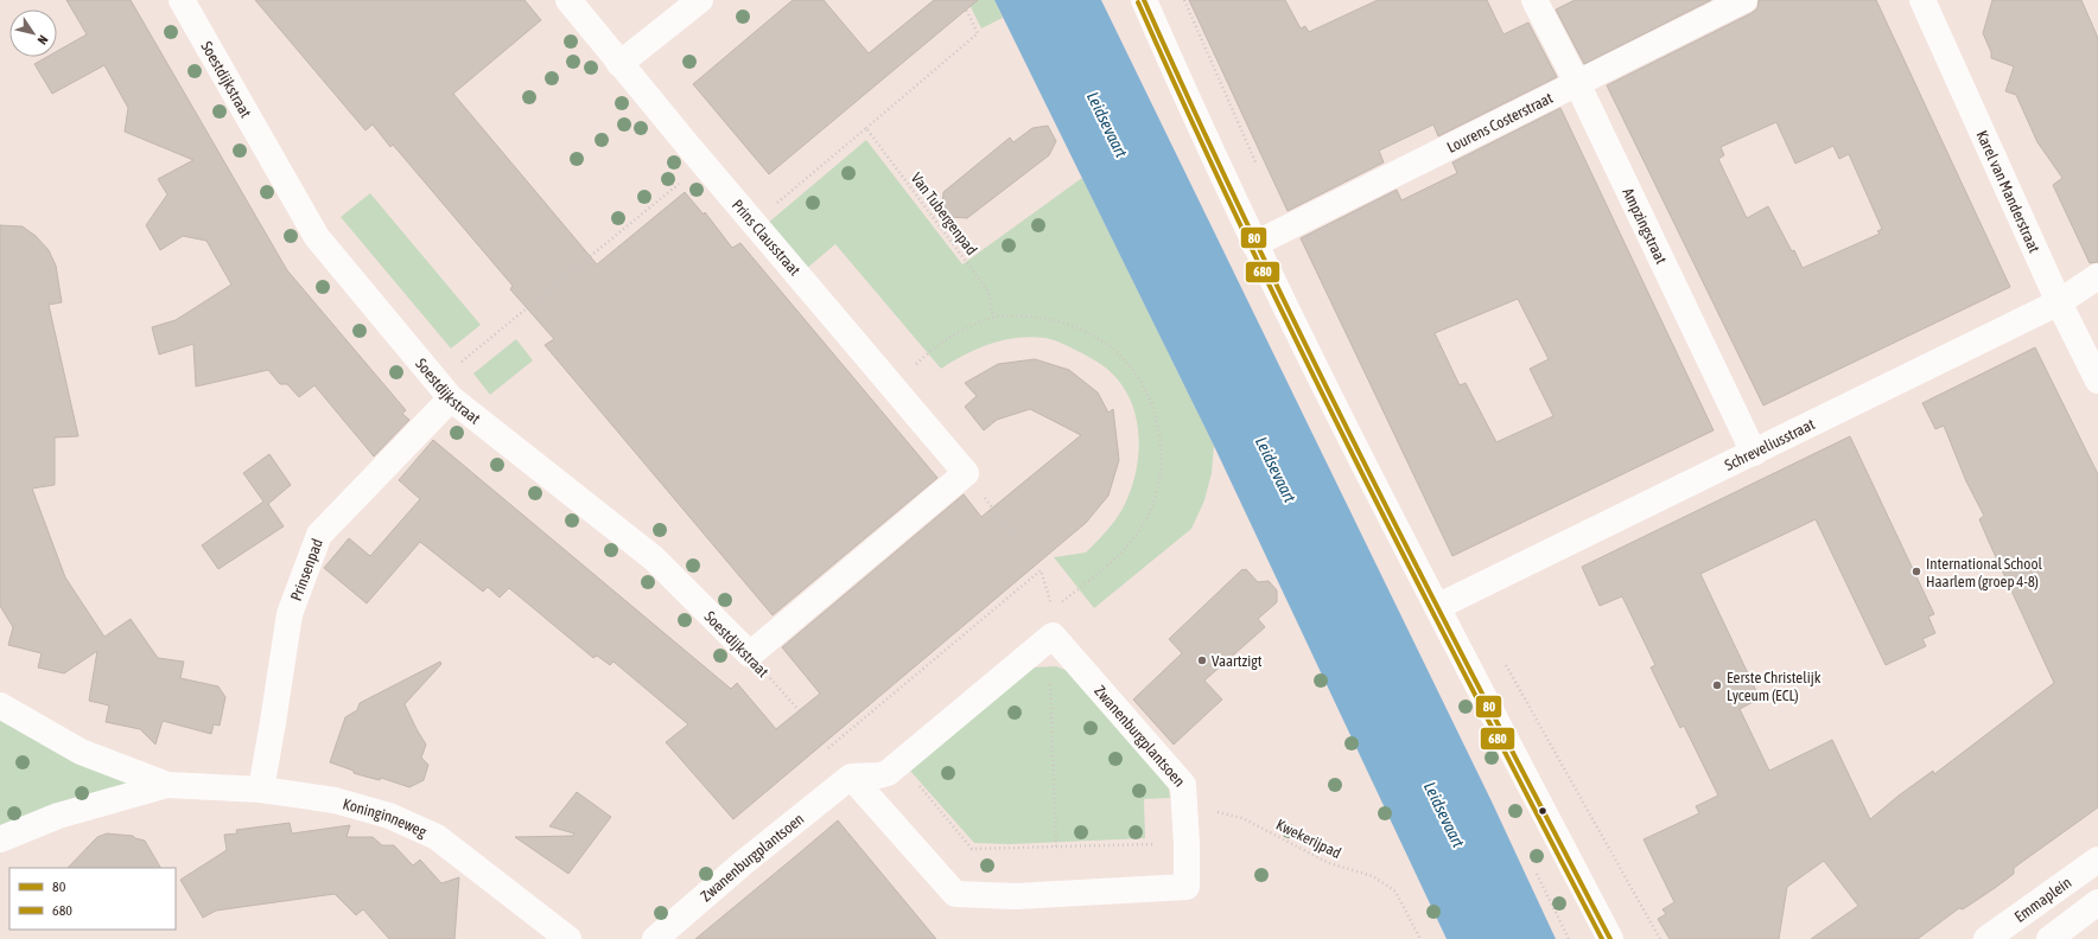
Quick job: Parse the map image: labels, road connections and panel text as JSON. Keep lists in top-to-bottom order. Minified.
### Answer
{"streets":{"street":["Soestdijkstraat","Lourens Costerstraat","Karel van Manderstraat","Ampzingstraat","Prins Clausstraat","Schreveliusstraat","Prinsenpad","Zwanenburgplantsoen","Koninginneweg","Emmaplein"],"path":["Van Tubergenpad","Kwekerijpad"]},"crossings":[["Soestdijkstraat","Prinsenpad"],["Lourens Costerstraat","Ampzingstraat"],["Karel van Manderstraat","Schreveliusstraat"],["Ampzingstraat","Schreveliusstraat"],["Prinsenpad","Koninginneweg"],["Zwanenburgplantsoen","Kwekerijpad"]],"water":["Leidsevaart"],"places":["International School Haarlem (groep 4-8)","Vaartzigt","Eerste Christelijk Lyceum (ECL)"],"lines":["transit line 80","transit line 680"],"legend":["80","680"],"north":"bottom right"}
